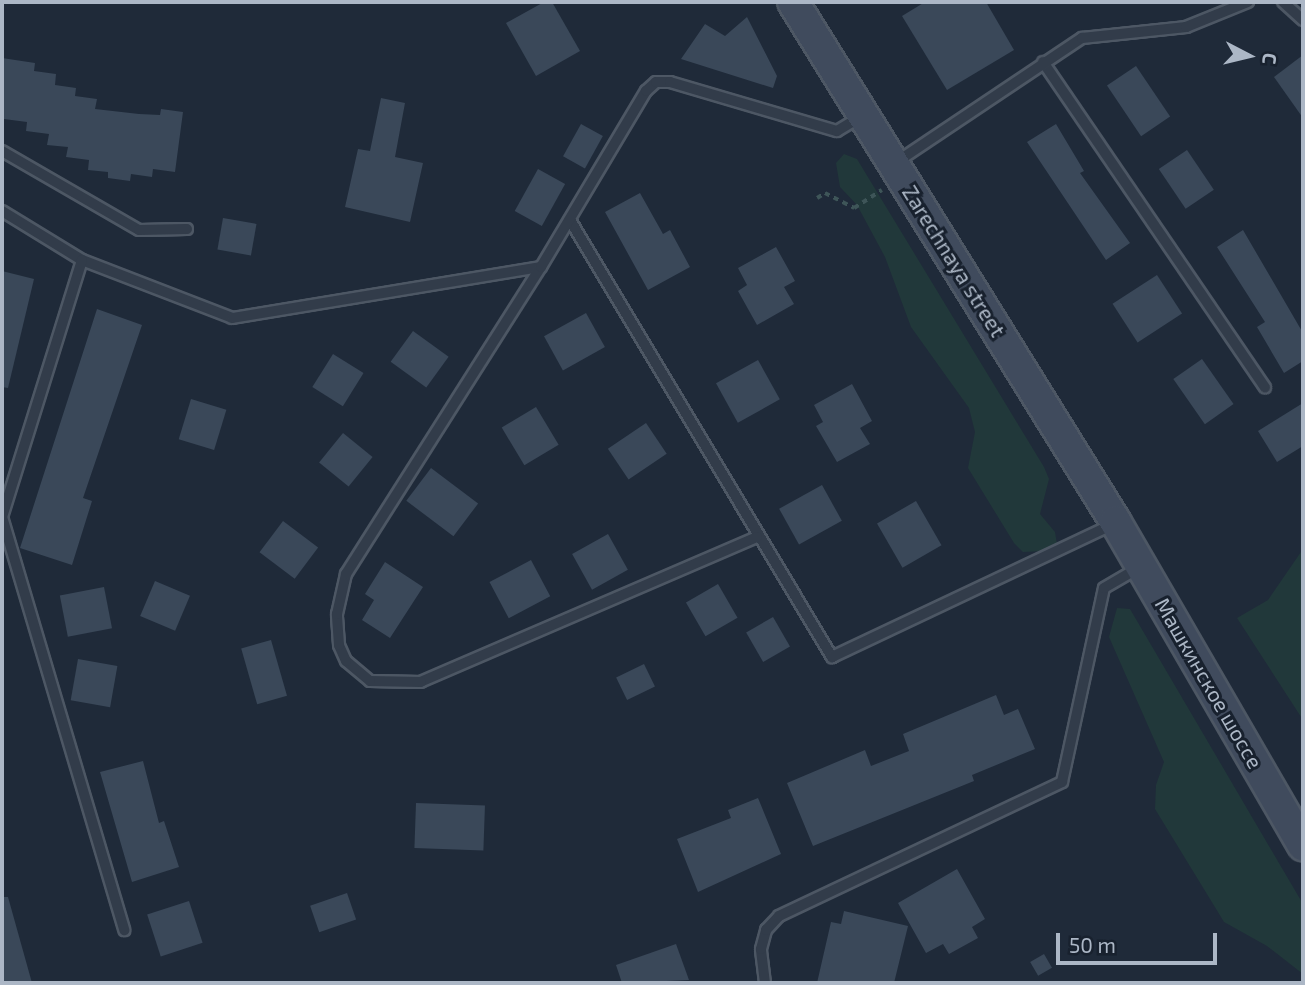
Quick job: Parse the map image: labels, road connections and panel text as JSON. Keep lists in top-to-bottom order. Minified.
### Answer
{"streets":{"main road":["Zarechnaya street","Машкинское шоссе"]},"crossings":[["Zarechnaya street","Машкинское шоссе"]],"scale_bar":"50 m","north":"right"}
